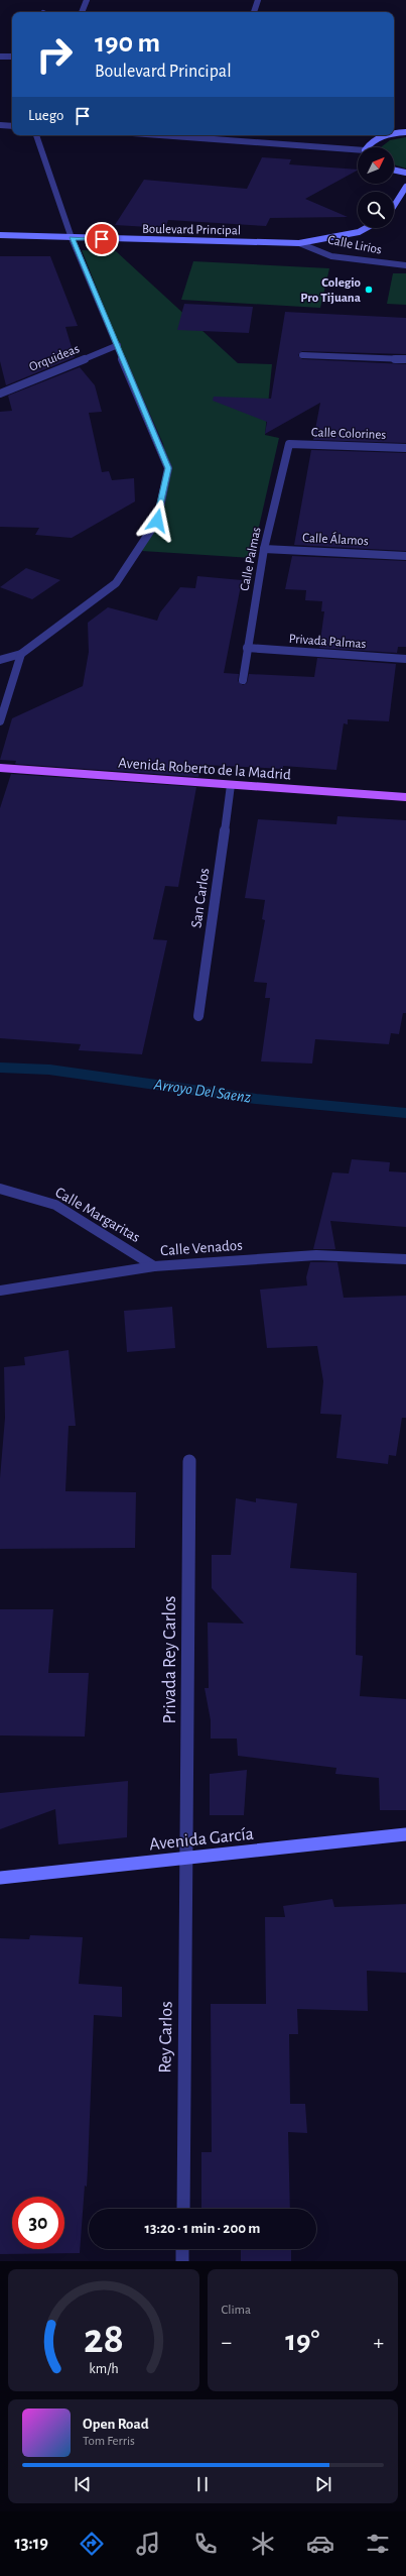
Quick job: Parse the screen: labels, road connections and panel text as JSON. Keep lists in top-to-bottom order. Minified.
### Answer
{"streets":{"main road":["Avenida Roberto de la Madrid"],"street":["Boulevard Principal","Calle Lirios","Orquideas","Calle Colorines","Calle Álamos","Calle Palmas","Privada Palmas","San Carlos","Calle Margaritas","Calle Venados","Privada Rey Carlos","Avenida García","Rey Carlos"]},"crossings":[["Boulevard Principal","Calle Lirios"],["Calle Colorines","Calle Palmas"],["Calle Álamos","Calle Palmas"],["Calle Palmas","Privada Palmas"],["Avenida Roberto de la Madrid","San Carlos"],["Calle Margaritas","Calle Venados"],["Privada Rey Carlos","Avenida García"],["Privada Rey Carlos","Rey Carlos"],["Avenida García","Rey Carlos"]],"water":["Arroyo Del Saenz"],"places":["Colegio Pro Tijuana"],"north":"top right","page":{"turn":["190 m","Boulevard Principal"],"then":"Luego","limit":"30","trip":"13:20 · 1 min · 200 m","tile":"Clima","heat":["−","19°","+"],"song":["Open Road","Tom Ferris"],"tabs":"13:19","gauge":["28","km/h"]}}
